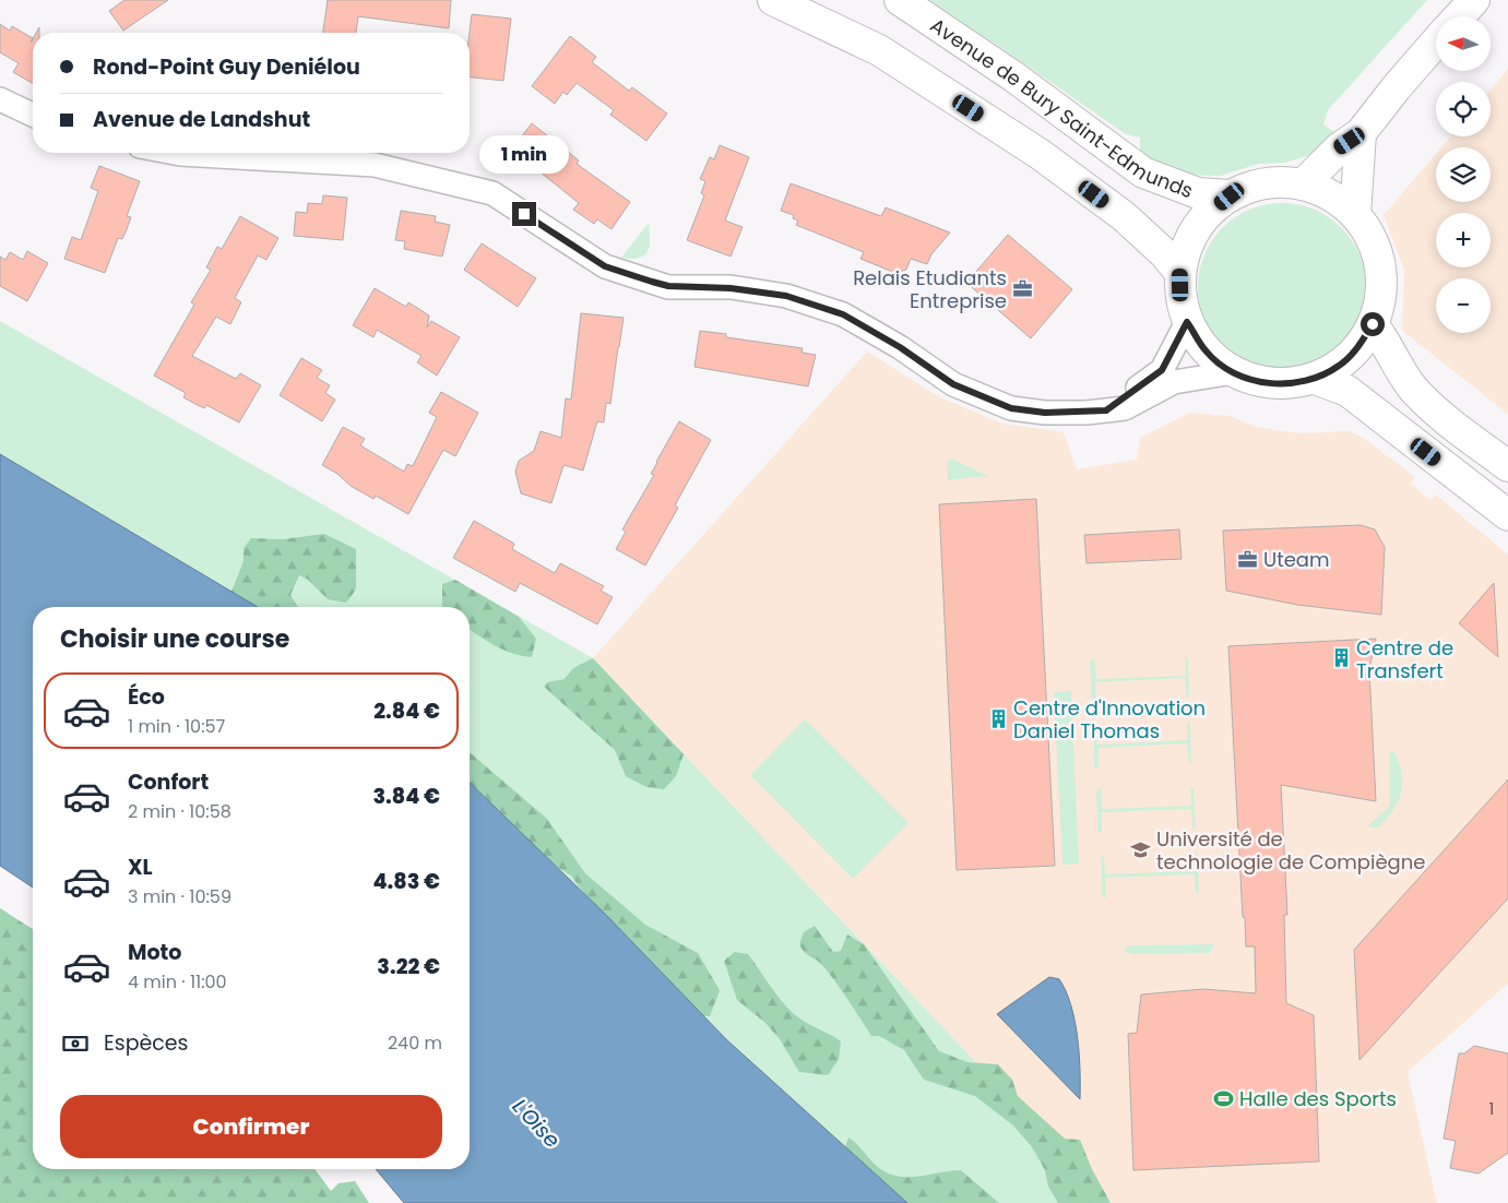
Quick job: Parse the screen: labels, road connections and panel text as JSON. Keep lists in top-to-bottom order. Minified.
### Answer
{"streets":{"main road":["Avenue de Bury Saint-Edmunds"]},"water":["L'Oise"],"places":{"office":["Relais Etudiants Entreprise","Uteam"],"building":["Centre de Transfert","Centre d'Innovation Daniel Thomas"],"school or university":["Université de technologie de Compiègne"],"sports":["Halle des Sports"]},"house_numbers":["1"],"north":"left","page":{"map_buttons":["+","−"],"banner":["Rond-Point Guy Deniélou","Avenue de Landshut"],"bubble":"1 min","heading":"Choisir une course","list":[{"name":"Éco","note":"1 min · 10:57","value":"2.84 €"},{"name":"Confort","note":"2 min · 10:58","value":"3.84 €"},{"name":"XL","note":"3 min · 10:59","value":"4.83 €"},{"name":"Moto","note":"4 min · 11:00","value":"3.22 €"}],"pay":["Espèces","240 m"],"buttons":"Confirmer"}}
